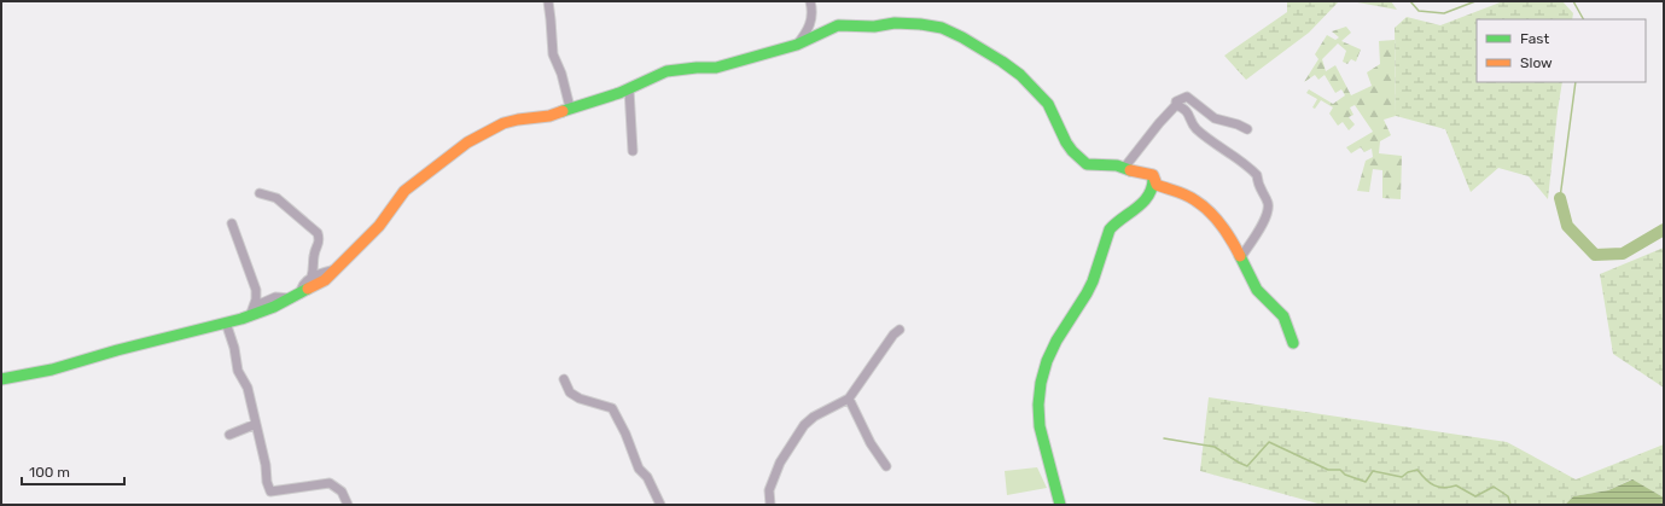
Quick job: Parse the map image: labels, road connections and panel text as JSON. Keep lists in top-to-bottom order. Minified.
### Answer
{"legend":["Fast","Slow"],"scale_bar":"100 m"}
